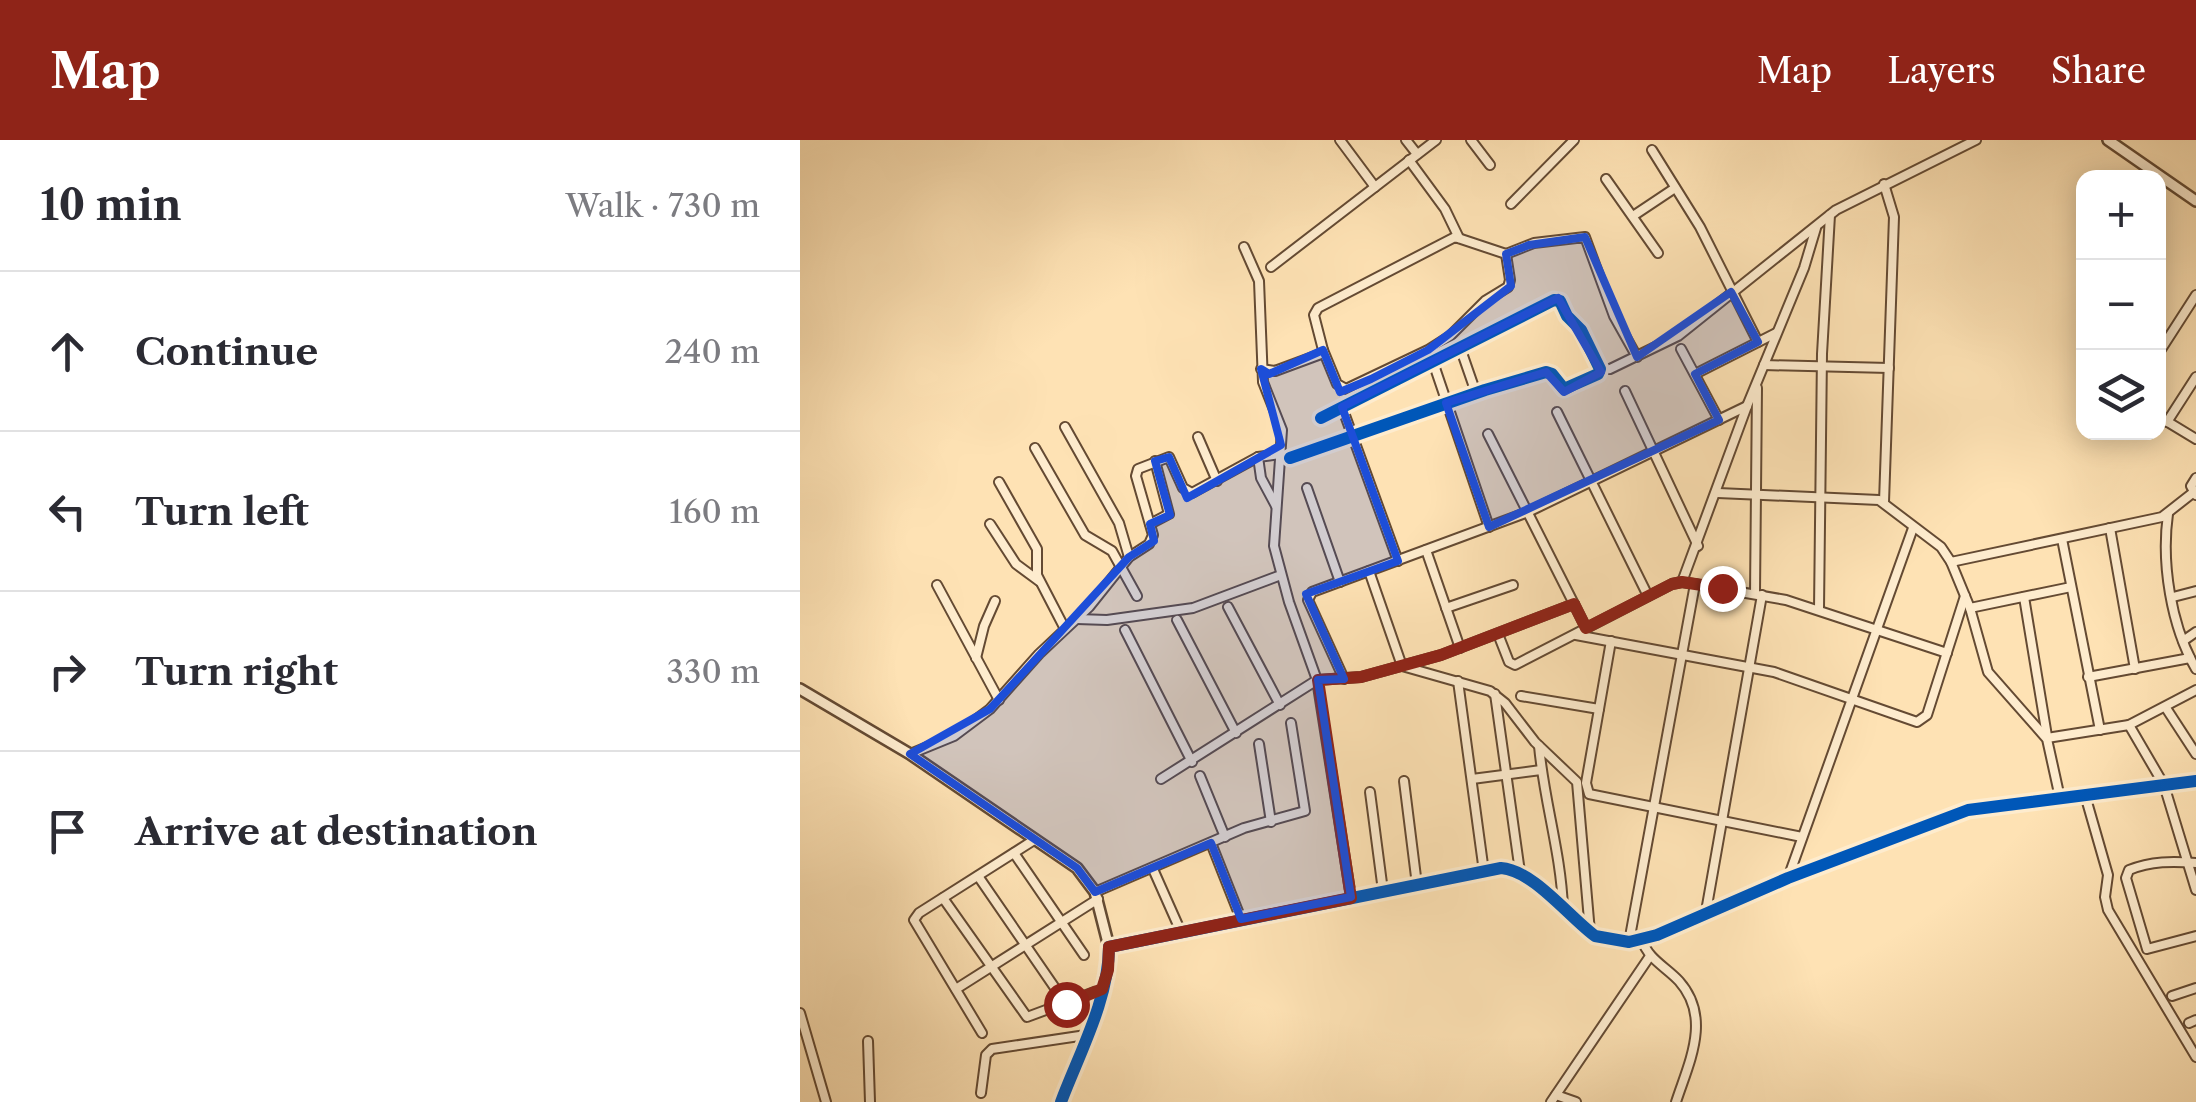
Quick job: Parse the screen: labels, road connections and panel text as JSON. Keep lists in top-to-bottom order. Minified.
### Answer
{"page":{"header":"Map","nav":["Map","Layers","Share"],"heading":["10 min","Walk · 730 m"],"map_buttons":["+","−"],"list":[["Continue","240 m"],["Turn left","160 m"],["Turn right","330 m"],"Arrive at destination"]}}
